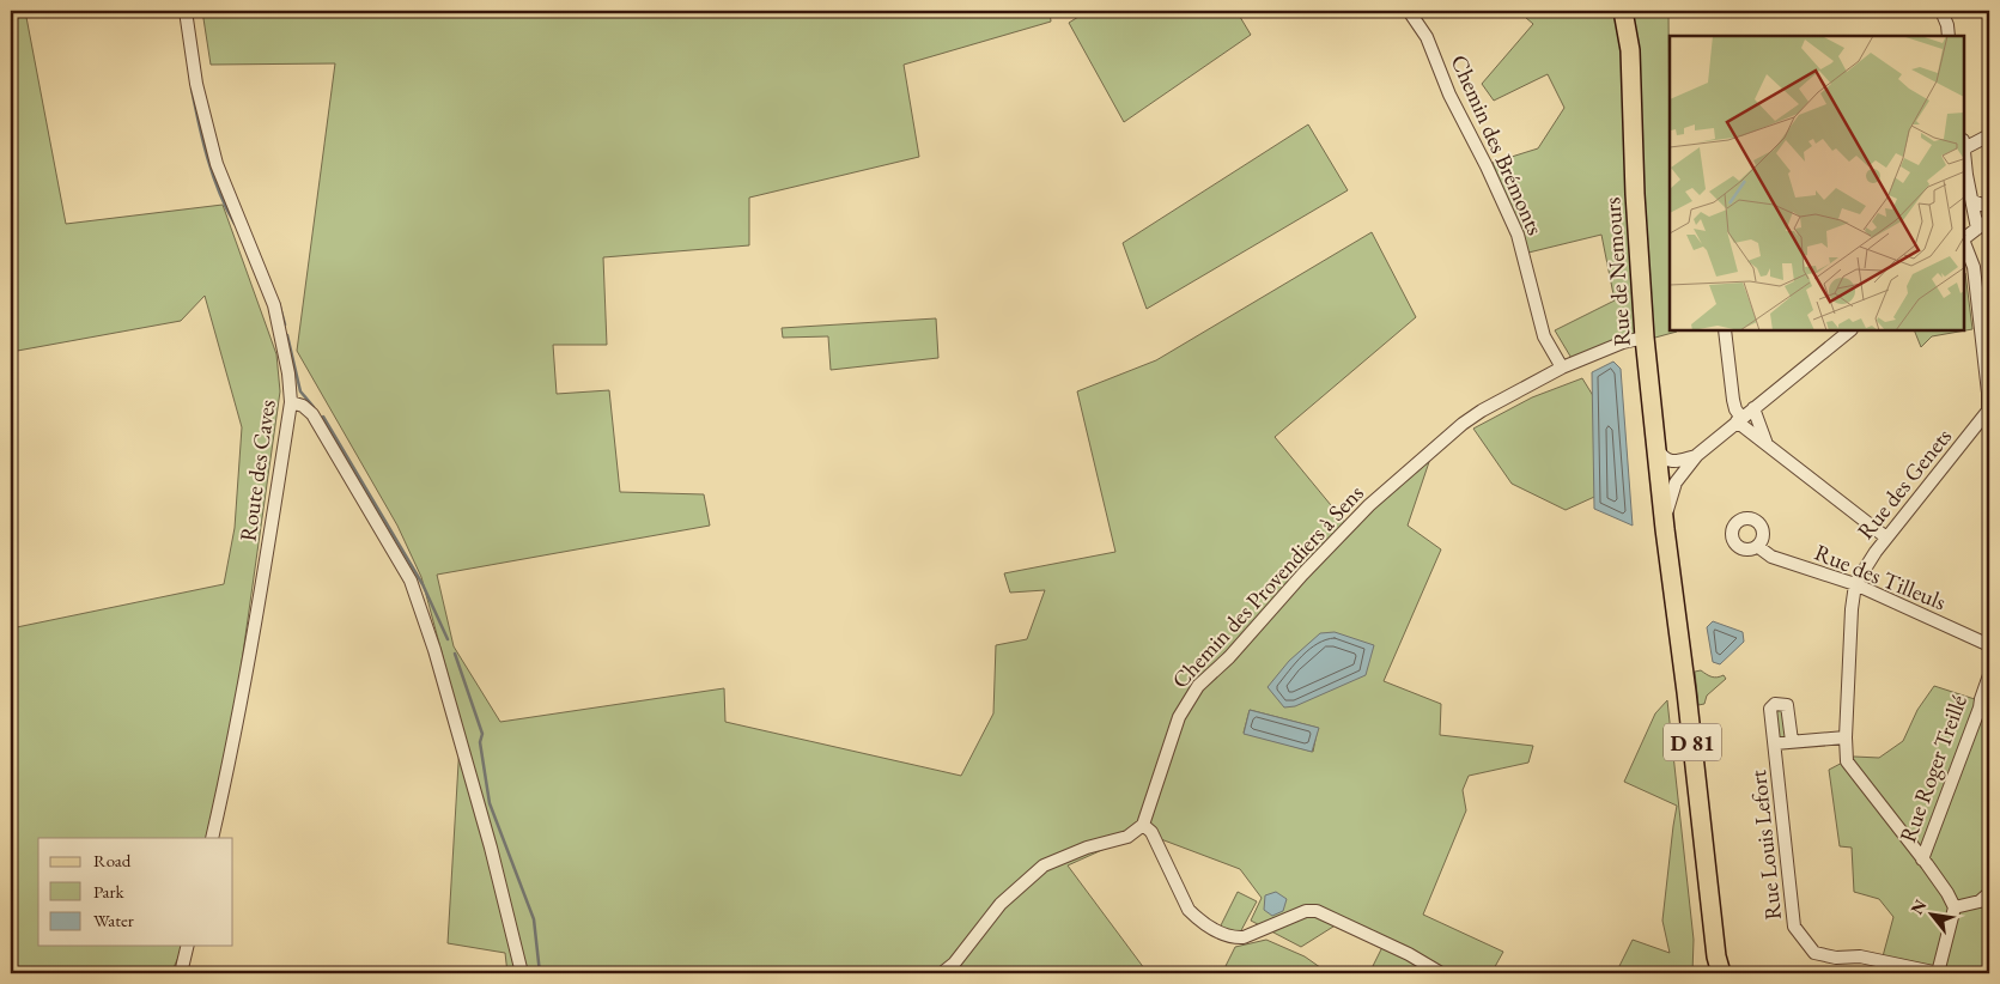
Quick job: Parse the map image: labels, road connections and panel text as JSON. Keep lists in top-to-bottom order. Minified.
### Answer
{"streets":{"main road":["Rue de Nemours","D 81"],"street":["Chemin des Brémonts","Route des Caves","Rue des Genets","Rue des Tilleuls","Chemin des Provendiers à Sens","Rue Roger Treillé","Rue Louis Lefort"]},"crossings":[["Chemin des Brémonts","Chemin des Provendiers à Sens"],["Rue de Nemours","Chemin des Provendiers à Sens"],["Rue des Genets","Rue des Tilleuls"]],"legend":["Road","Park","Water"],"north":"top left"}
